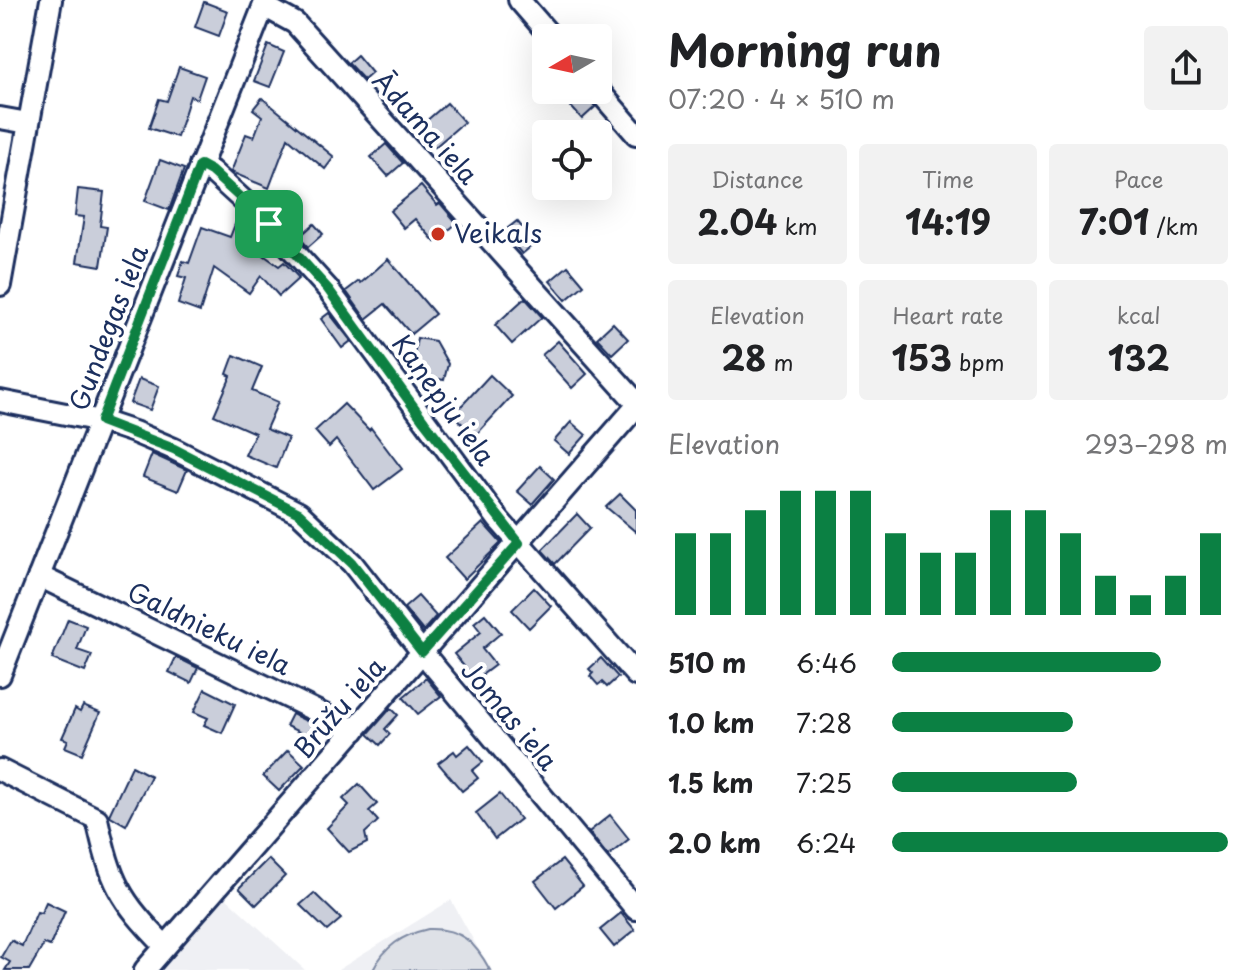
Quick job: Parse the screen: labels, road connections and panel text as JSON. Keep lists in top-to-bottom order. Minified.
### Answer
{"streets":{"street":["Ādama iela","Gundegas iela","Kaņepju iela","Galdnieku iela","Brūžu iela","Jomas iela"]},"crossings":[["Ādama iela","Gundegas iela"],["Ādama iela","Brūžu iela"],["Gundegas iela","Kaņepju iela"],["Gundegas iela","Galdnieku iela"],["Gundegas iela","Jomas iela"],["Kaņepju iela","Brūžu iela"],["Galdnieku iela","Brūžu iela"],["Brūžu iela","Jomas iela"]],"places":["Veikals"],"north":"left","page":{"heading":["Morning run","07:20 · 4 × 510 m"],"stats":[["Distance","2.04 km"],["Time","14:19"],["Pace","7:01 /km"],["Elevation","28 m"],["Heart rate","153 bpm"],["kcal","132"]],"chart":["Elevation","293–298 m"],"list":[{"name":"510 m","note":"6:46"},{"name":"1.0 km","note":"7:28"},{"name":"1.5 km","note":"7:25"},{"name":"2.0 km","note":"6:24"}]}}
